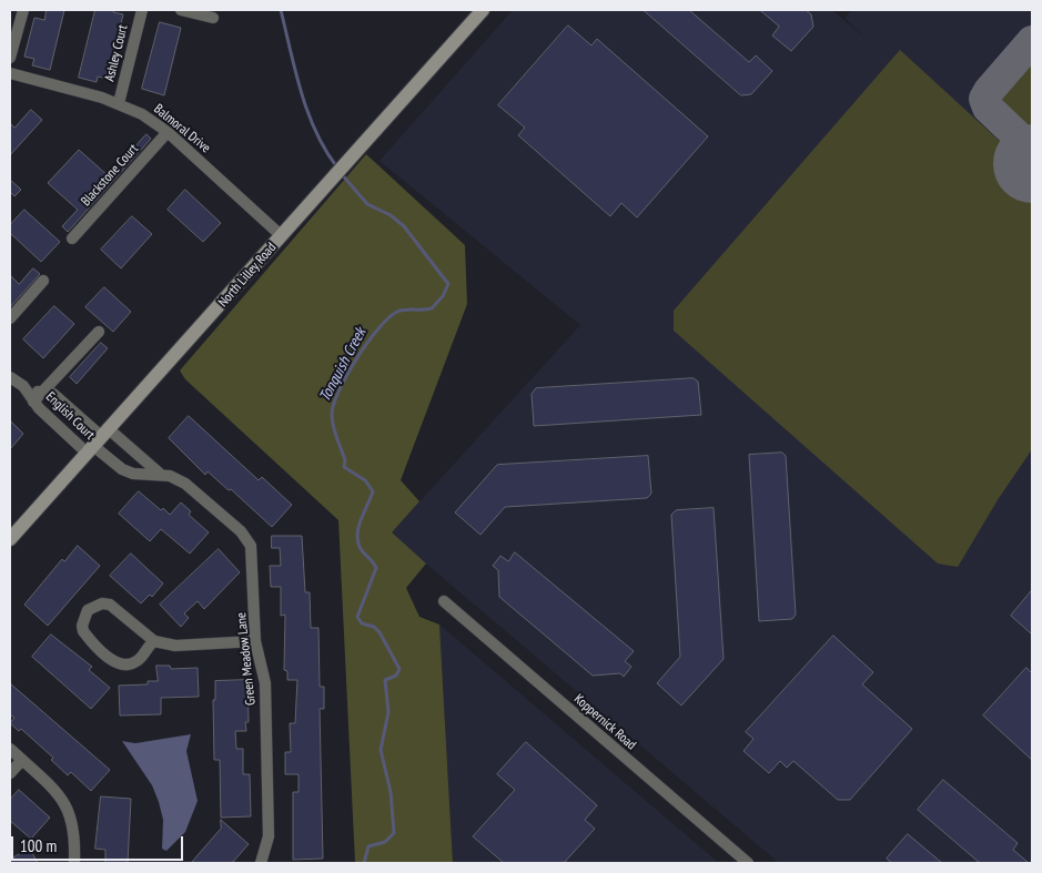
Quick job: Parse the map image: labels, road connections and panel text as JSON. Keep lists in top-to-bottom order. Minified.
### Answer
{"streets":{"street":["Ashley Court","Balmoral Drive","Blackstone Court","North Lilley Road","English Court","Green Meadow Lane","Koppernick Road"]},"crossings":[["Ashley Court","Balmoral Drive"],["Balmoral Drive","Blackstone Court"],["Balmoral Drive","North Lilley Road"],["North Lilley Road","English Court"],["North Lilley Road","Green Meadow Lane"],["English Court","Green Meadow Lane"]],"water":["Tonquish Creek"],"scale_bar":"100 m"}
